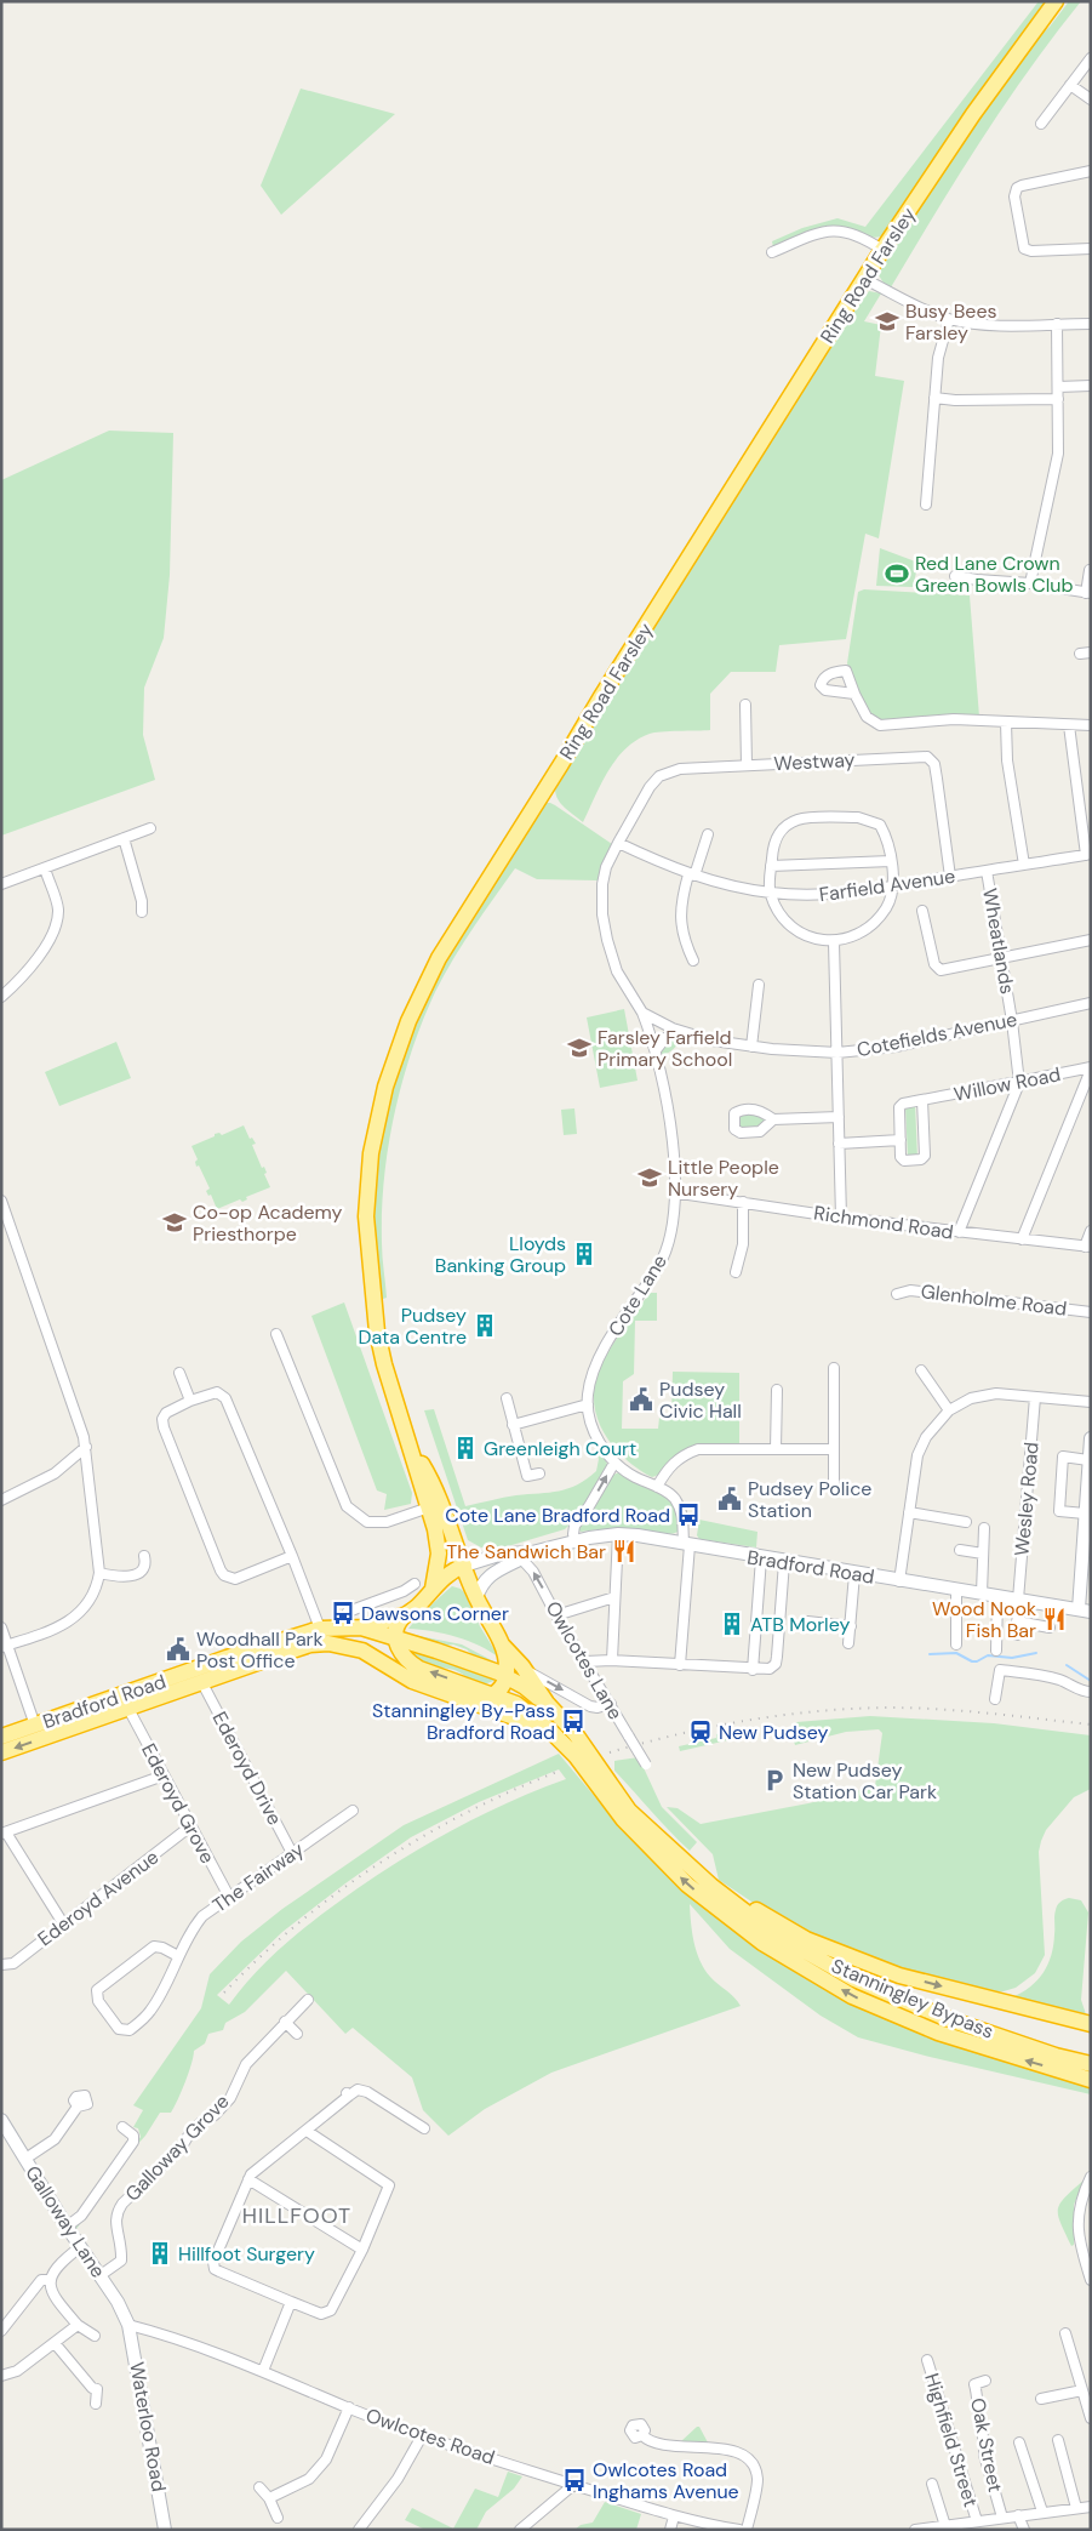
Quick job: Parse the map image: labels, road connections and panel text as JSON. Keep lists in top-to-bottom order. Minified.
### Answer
{"streets":{"highway":["Ring Road Farsley","Bradford Road","Stanningley Bypass"],"main road":["Galloway Lane","Waterloo Road"],"street":["Westway","Farfield Avenue","Wheatlands","Cotefields Avenue","Willow Road","Richmond Road","Cote Lane","Glenholme Road","Wesley Road","Owlcotes Lane","Ederoyd Drive","Ederoyd Grove","The Fairway","Ederoyd Avenue","Galloway Grove","Owlcotes Road","Highfield Street","Oak Street"]},"crossings":[["Westway","Farfield Avenue"],["Farfield Avenue","Wheatlands"],["Wheatlands","Cotefields Avenue"],["Wheatlands","Willow Road"],["Cotefields Avenue","Cote Lane"],["Richmond Road","Cote Lane"],["Cote Lane","Bradford Road"],["Wesley Road","Bradford Road"],["Bradford Road","Owlcotes Lane"],["Bradford Road","Ederoyd Drive"],["Bradford Road","Ederoyd Grove"],["Bradford Road","Stanningley Bypass"],["Ederoyd Drive","The Fairway"],["Ederoyd Grove","The Fairway"],["Ederoyd Grove","Ederoyd Avenue"],["Galloway Grove","Galloway Lane"],["Galloway Lane","Waterloo Road"],["Galloway Lane","Owlcotes Road"],["Waterloo Road","Owlcotes Road"]],"districts":["HILLFOOT"],"places":{"school or university":["Busy Bees Farsley","Farsley Farfield Primary School","Little People Nursery","Co-op Academy Priesthorpe"],"sports":["Red Lane Crown Green Bowls Club"],"building":["Lloyds Banking Group","Pudsey Data Centre","Greenleigh Court","ATB Morley","Hillfoot Surgery"],"public building":["Pudsey Civic Hall","Pudsey Police Station","Woodhall Park Post Office"],"bus stop":["Cote Lane Bradford Road","Dawsons Corner","Stanningley By-Pass Bradford Road","Owlcotes Road Inghams Avenue"],"restaurant":["The Sandwich Bar","Wood Nook Fish Bar"],"station":["New Pudsey"],"parking":["New Pudsey Station Car Park"]}}
